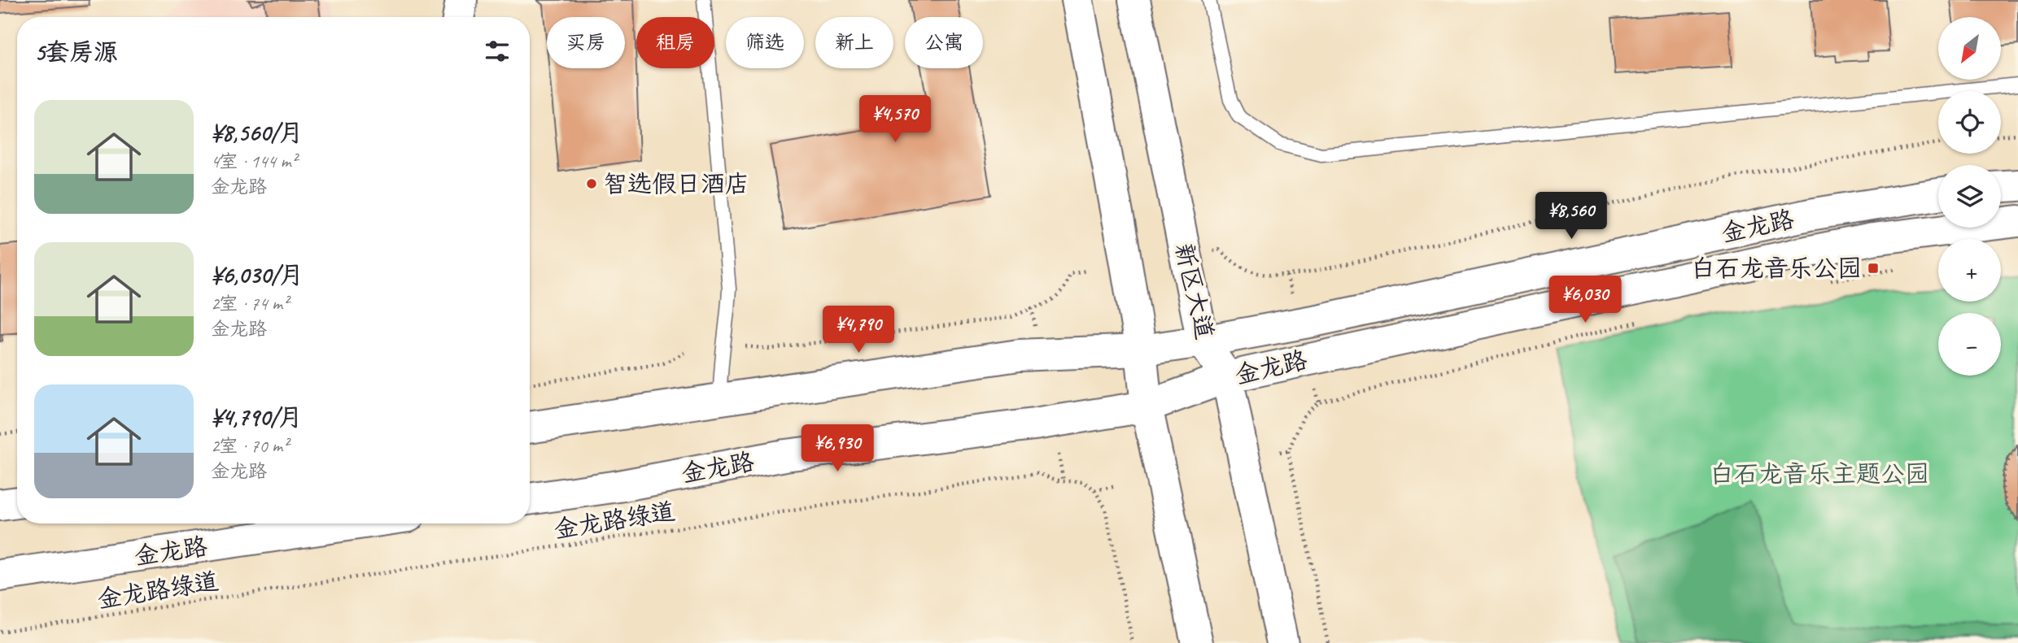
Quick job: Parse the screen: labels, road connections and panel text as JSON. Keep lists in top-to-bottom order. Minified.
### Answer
{"streets":{"main road":["金龙路","新区大道"],"path":["金龙路绿道"]},"crossings":[["金龙路","新区大道"]],"parks":["白石龙音乐主题公园"],"places":{"other":["智选假日酒店"],"transit":["白石龙音乐公园"]},"north":"bottom left","page":{"map_buttons":["+","−"],"chip":["买房","租房","筛选","新上","公寓"],"heading":"5套房源","list":[{"name":"¥8,560/月","note":"4室 · 144 m² · 金龙路"},{"name":"¥6,030/月","note":"2室 · 74 m² · 金龙路"},{"name":"¥4,790/月","note":"2室 · 70 m² · 金龙路"}],"price":["¥4,570","¥8,560","¥6,030","¥4,790","¥6,930"]}}
